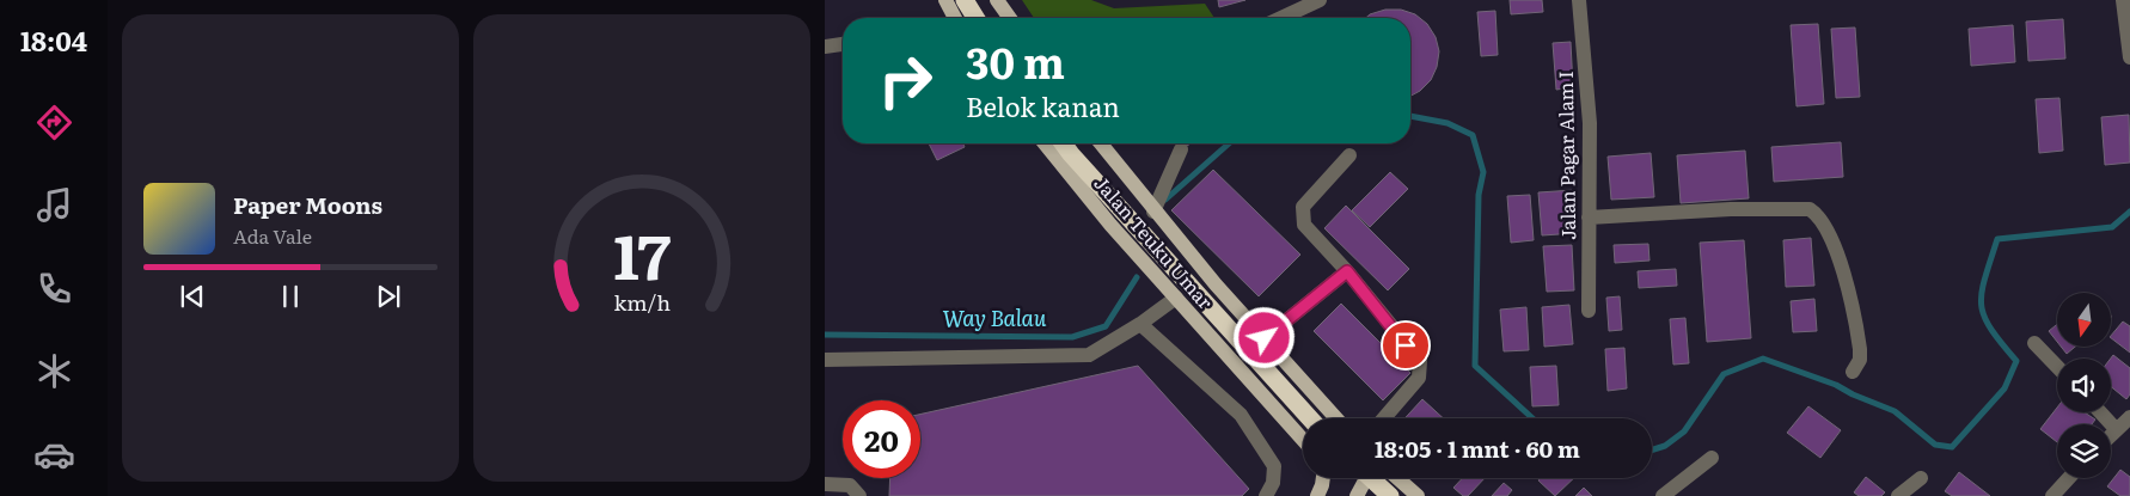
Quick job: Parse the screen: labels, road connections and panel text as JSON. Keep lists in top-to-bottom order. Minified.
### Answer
{"streets":{"main road":["Jalan Teuku Umar"],"street":["Jalan Pagar Alam I"]},"water":["Way Balau"],"north":"bottom","page":{"tabs":"18:04","turn":["30 m","Belok kanan"],"song":["Paper Moons","Ada Vale"],"limit":"20","trip":"18:05 · 1 mnt · 60 m","gauge":["17","km/h"]}}
